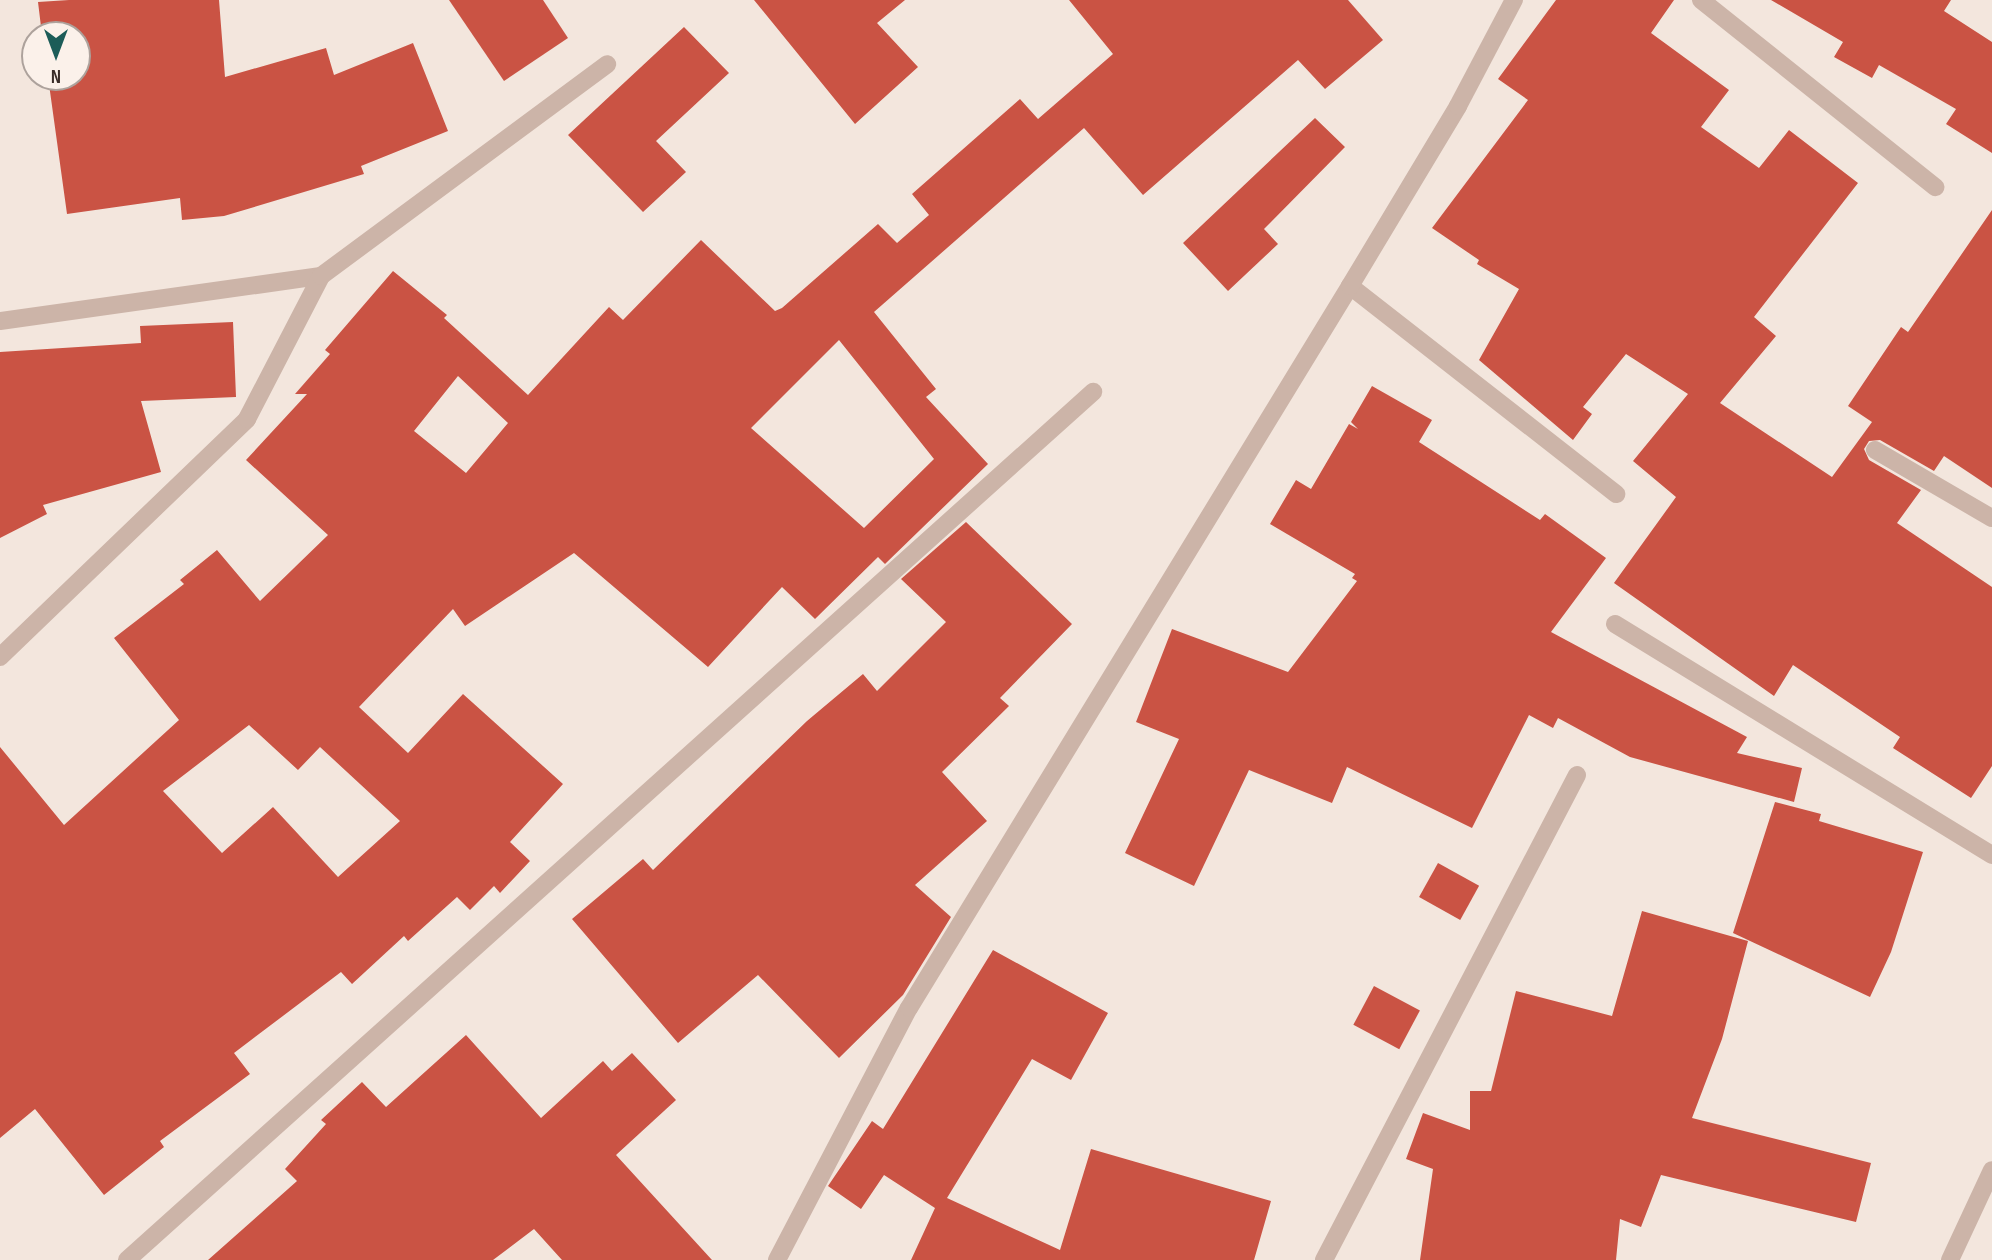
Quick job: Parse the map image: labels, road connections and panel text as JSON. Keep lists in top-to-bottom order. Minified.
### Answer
{"north":"bottom"}
